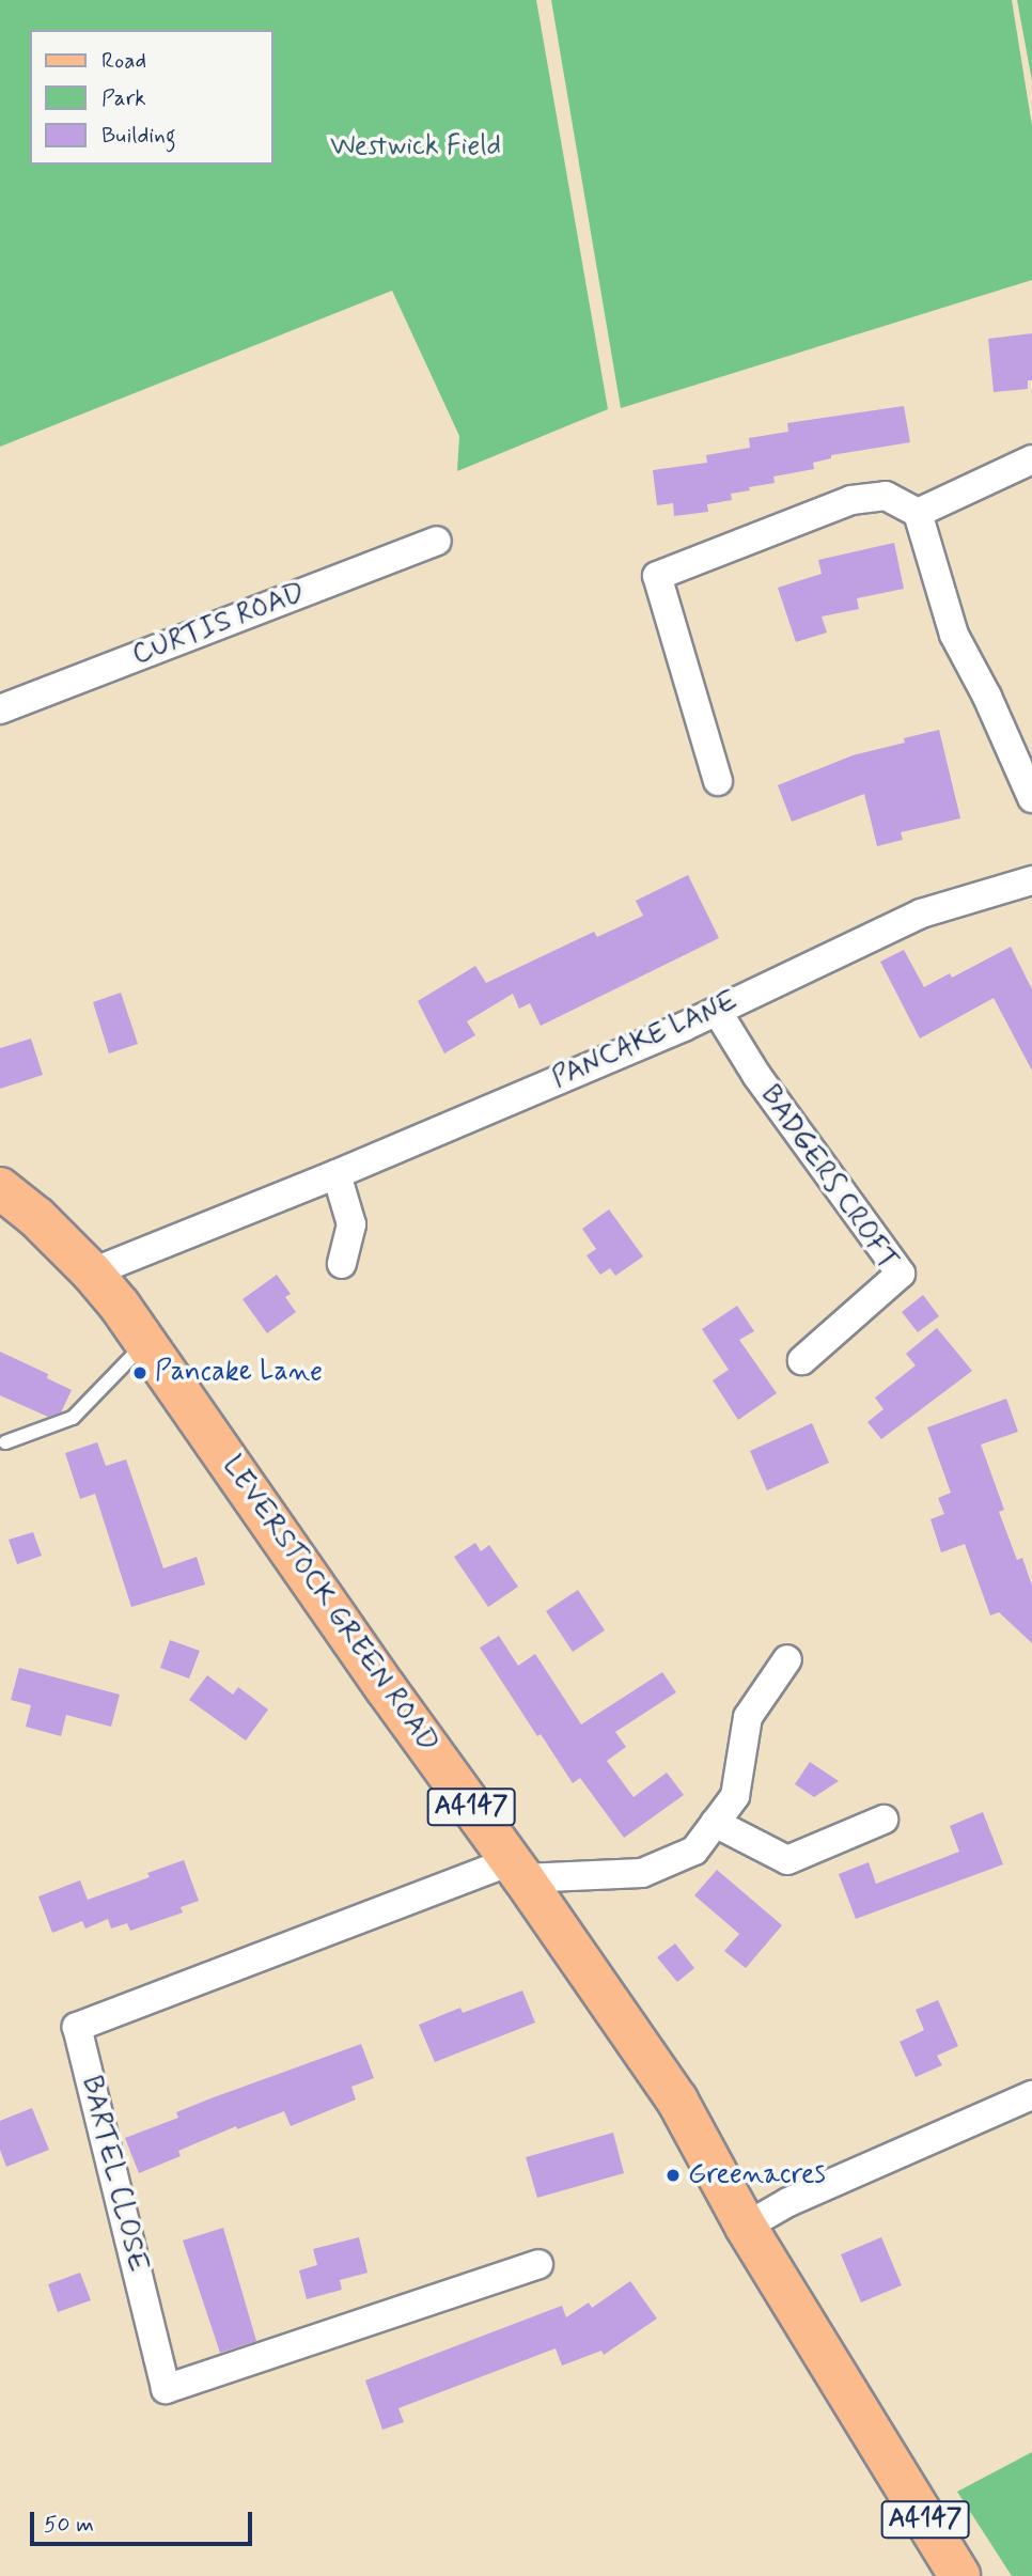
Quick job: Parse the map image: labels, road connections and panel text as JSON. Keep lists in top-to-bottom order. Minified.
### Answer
{"streets":{"main road":["LEVERSTOCK GREEN ROAD","A4147"],"street":["CURTIS ROAD","PANCAKE LANE","BADGERS CROFT","BARTEL CLOSE"]},"crossings":[["PANCAKE LANE","BADGERS CROFT"],["PANCAKE LANE","LEVERSTOCK GREEN ROAD"],["LEVERSTOCK GREEN ROAD","BARTEL CLOSE"]],"parks":["Westwick Field"],"places":["Pancake Lane","Greenacres"],"legend":["Road","Park","Building"],"scale_bar":"50 m"}
